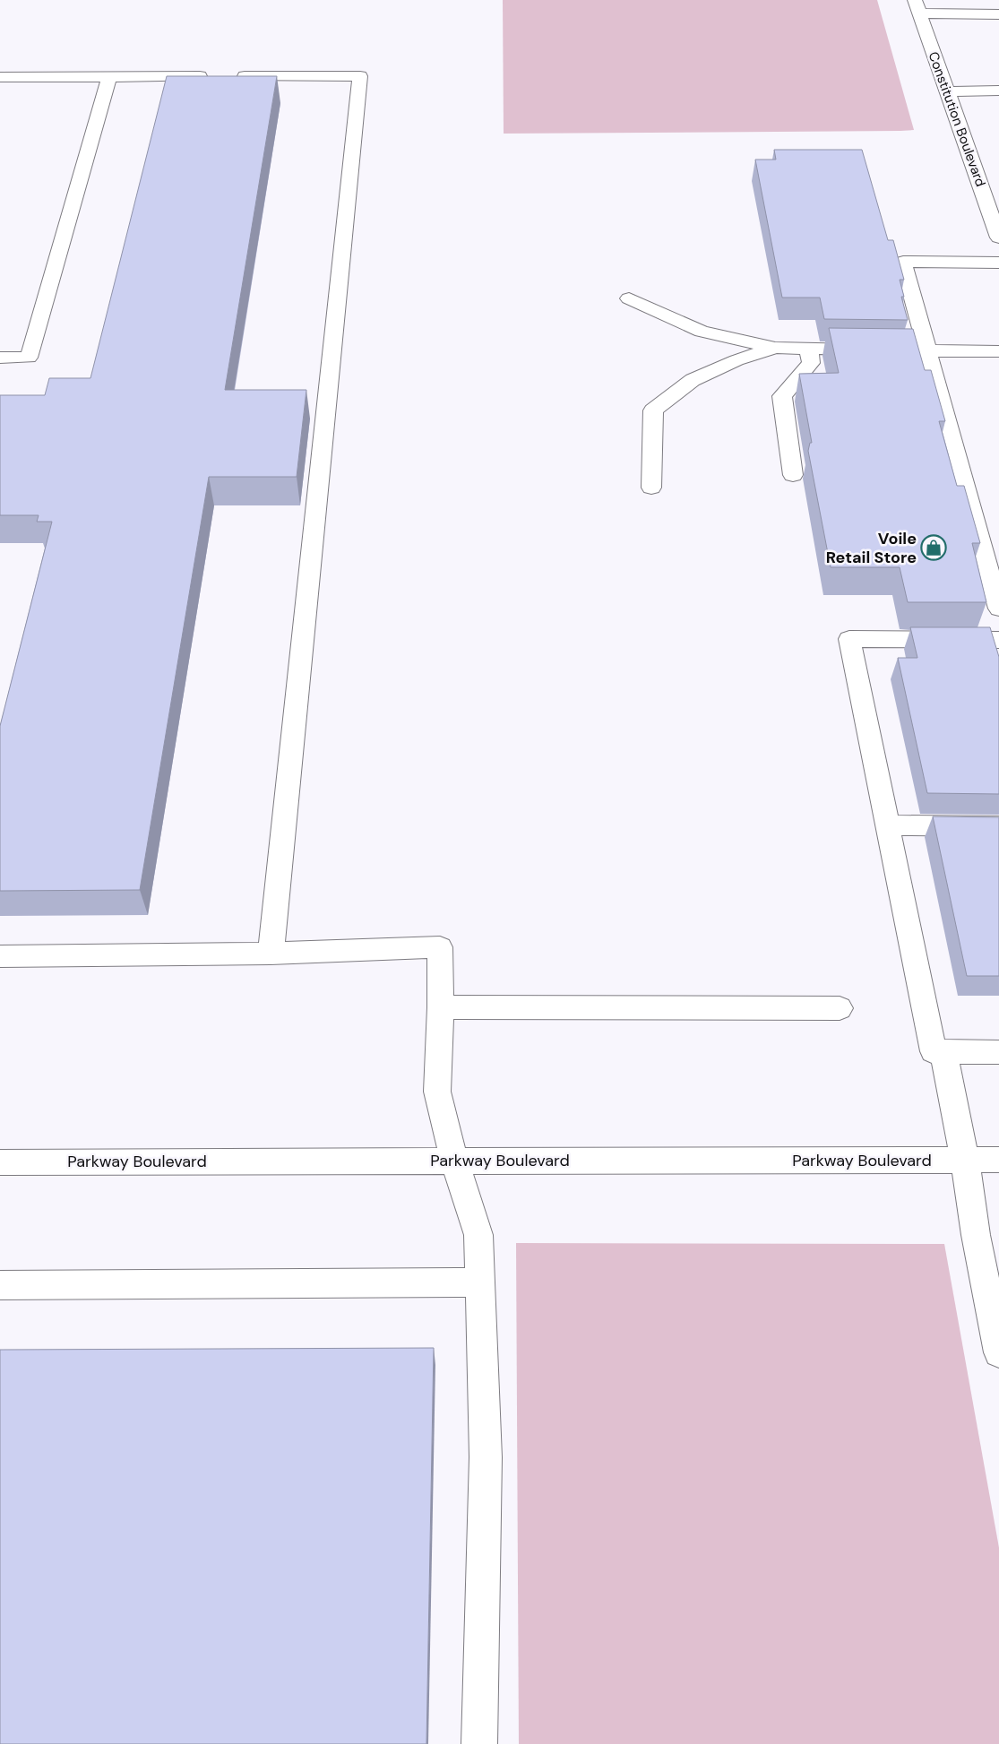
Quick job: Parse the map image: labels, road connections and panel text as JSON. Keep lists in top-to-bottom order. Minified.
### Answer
{"streets":{"street":["Constitution Boulevard","Parkway Boulevard"]},"places":{"shop":["Voile Retail Store"]}}
